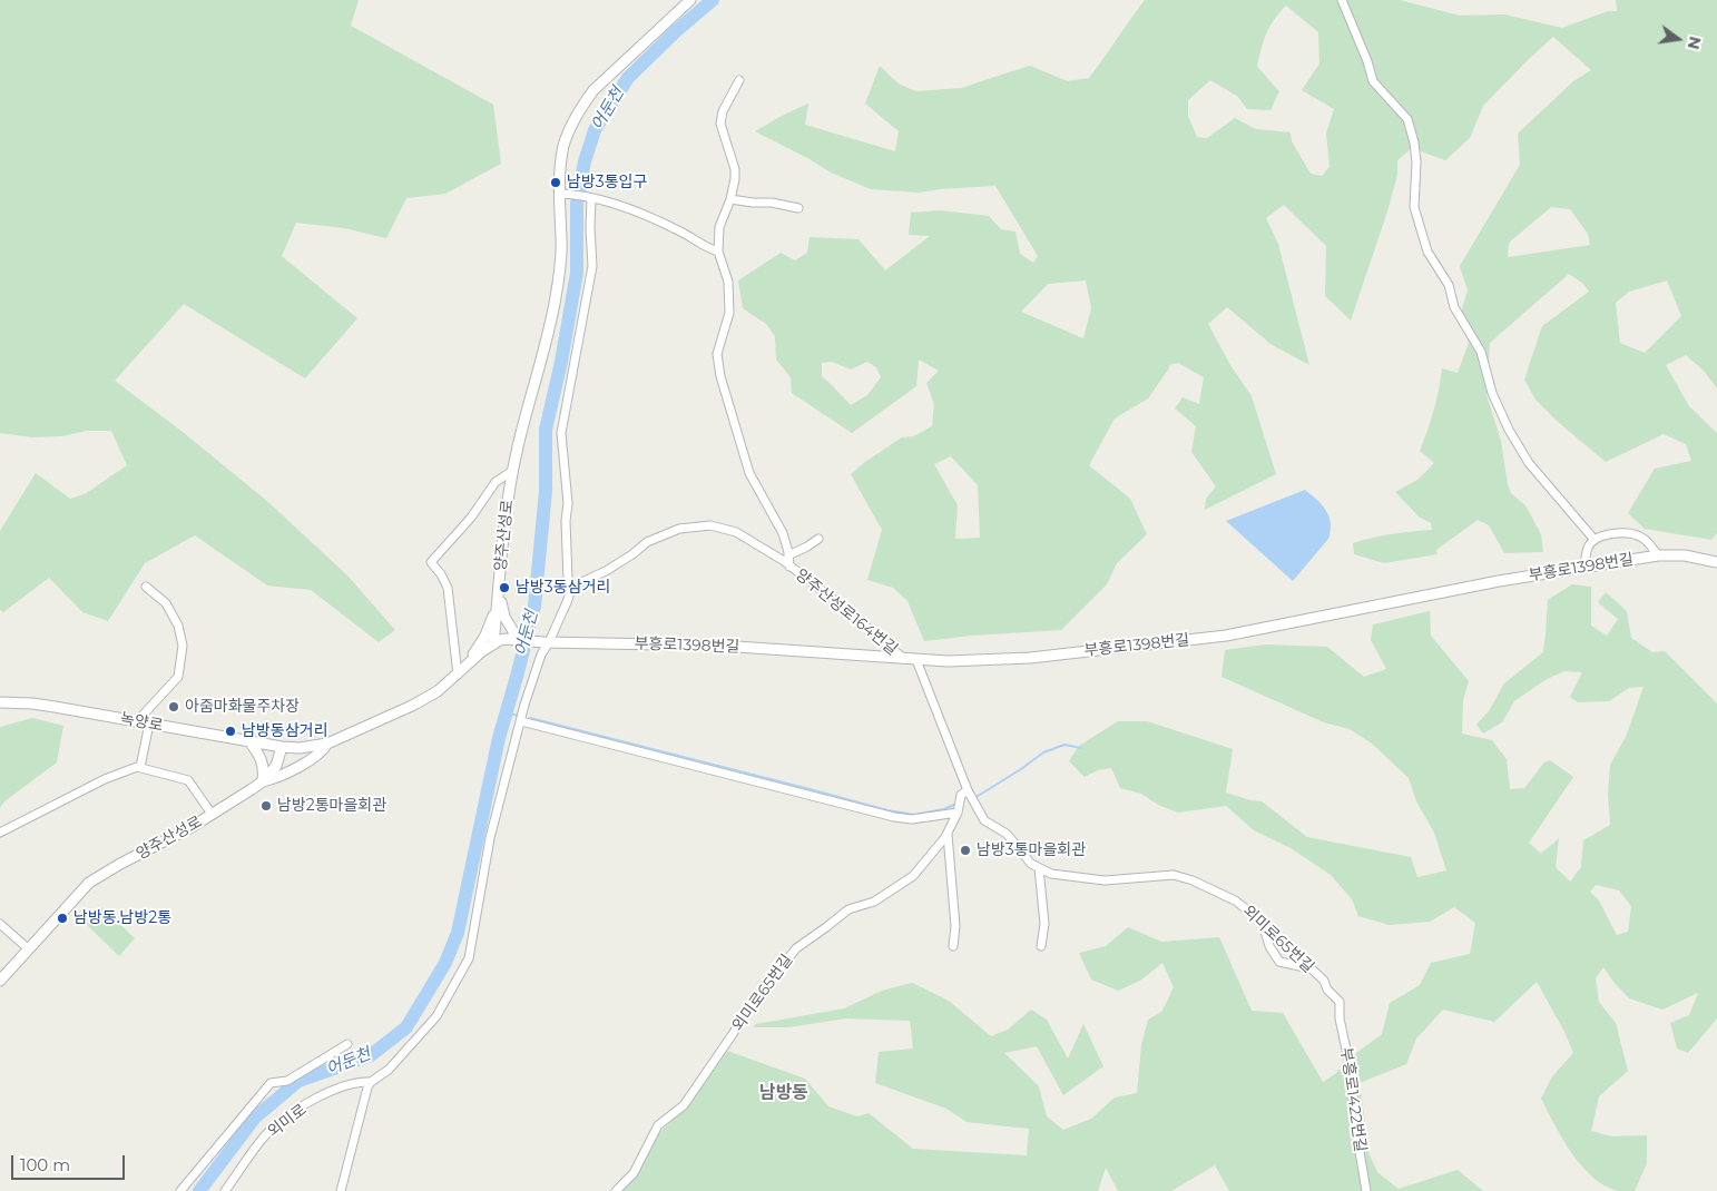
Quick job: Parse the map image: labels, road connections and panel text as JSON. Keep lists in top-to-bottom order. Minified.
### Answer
{"streets":{"street":["양주산성로","부흥로1398번길","양주산성로164번길","녹양로","외미로65번길","부흥로1422번길","외미로"]},"crossings":[["양주산성로","부흥로1398번길"],["양주산성로","녹양로"],["부흥로1398번길","양주산성로164번길"],["부흥로1398번길","외미로65번길"],["외미로65번길","부흥로1422번길"]],"districts":["남방동"],"water":["어둔천"],"places":["남방3통입구","남방3동삼거리","아줌마화물주차장","남방동삼거리","남방2통마을회관","남방3통마을회관","남방동.남방2통"],"scale_bar":"100 m","north":"right"}
